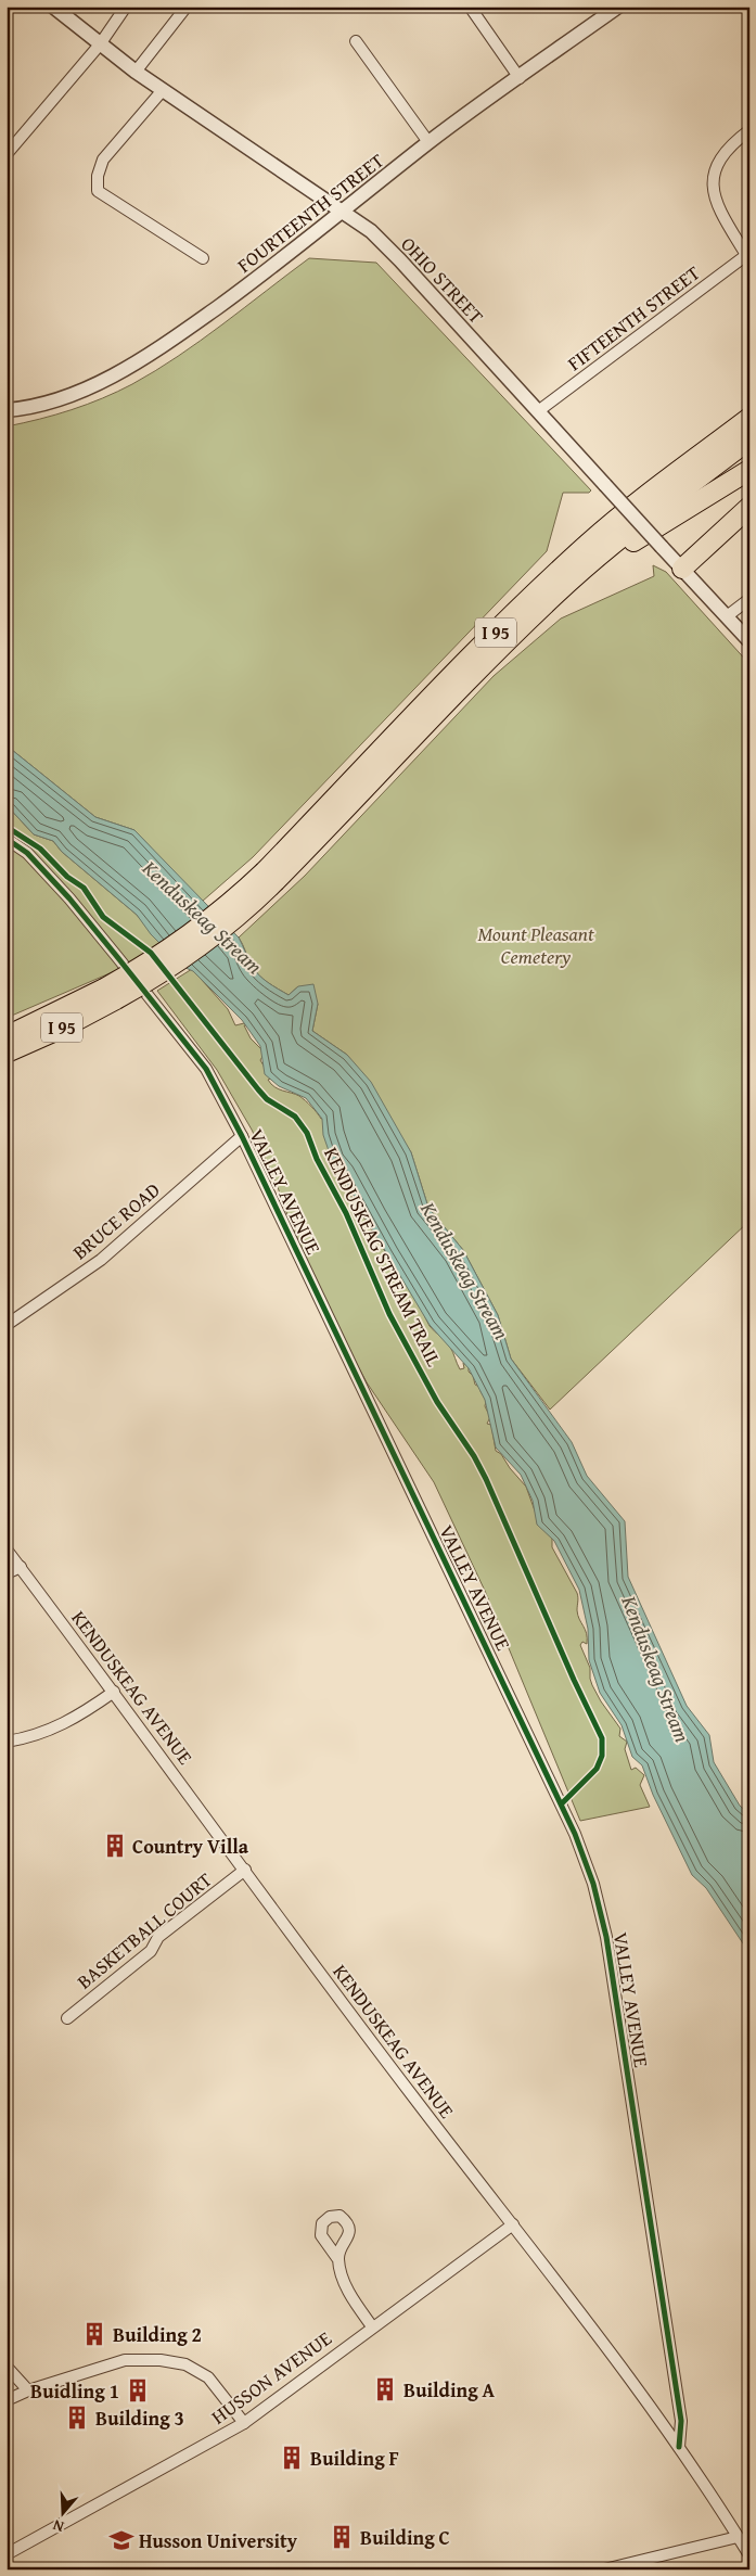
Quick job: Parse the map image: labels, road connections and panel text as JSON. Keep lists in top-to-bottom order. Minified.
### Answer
{"streets":{"highway":["I 95"],"street":["FOURTEENTH STREET","OHIO STREET","FIFTEENTH STREET","VALLEY AVENUE","BRUCE ROAD","KENDUSKEAG AVENUE","BASKETBALL COURT","HUSSON AVENUE"],"cycle path":["KENDUSKEAG STREAM TRAIL"]},"crossings":[["FOURTEENTH STREET","OHIO STREET"],["OHIO STREET","FIFTEENTH STREET"],["VALLEY AVENUE","BRUCE ROAD"],["VALLEY AVENUE","KENDUSKEAG AVENUE"],["KENDUSKEAG AVENUE","BASKETBALL COURT"],["KENDUSKEAG AVENUE","HUSSON AVENUE"]],"water":["Kenduskeag Stream"],"parks":["Mount Pleasant Cemetery"],"places":{"building":["Country Villa","Building 2","Building A","Buidling 1","Building 3","Building F","Building C"],"school or university":["Husson University"]},"north":"bottom"}
